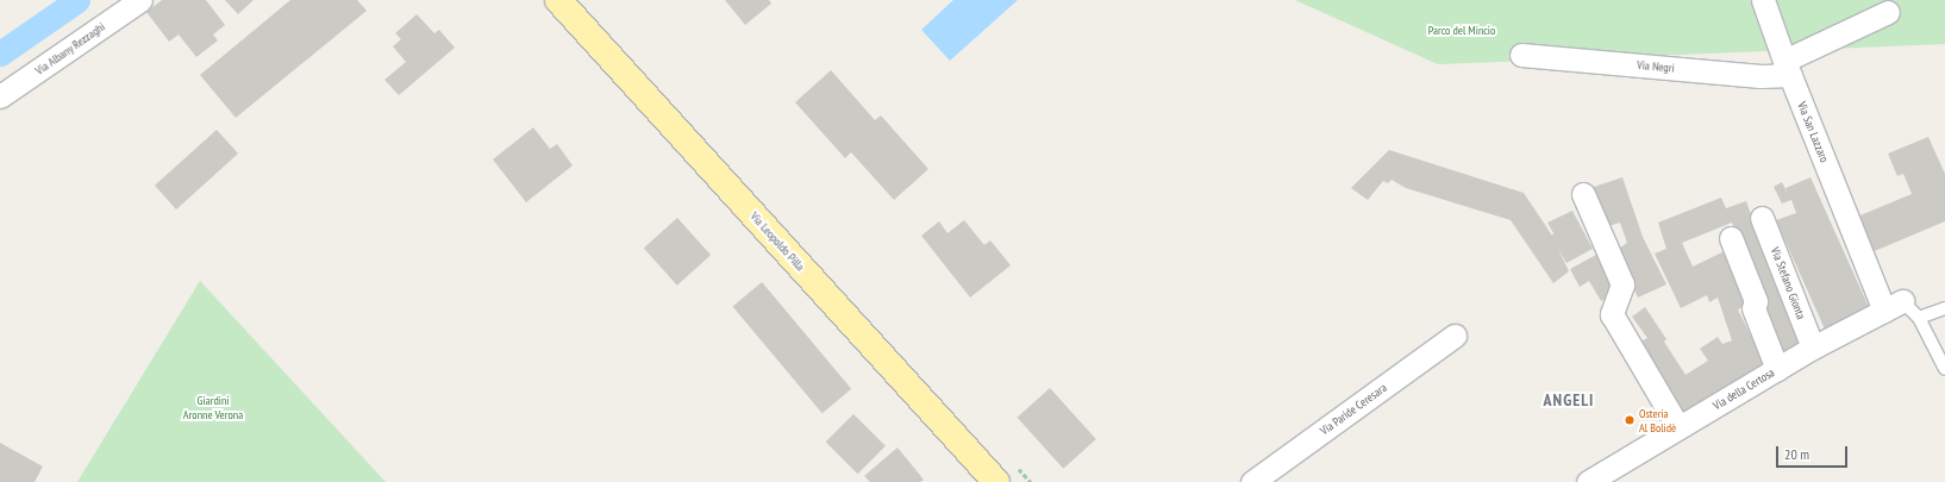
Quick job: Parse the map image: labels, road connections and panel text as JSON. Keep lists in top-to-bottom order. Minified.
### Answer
{"streets":{"main road":["Via Leopoldo Pilla"],"street":["Via Albany Rezzaghi","Via Negri","Via San Lazzaro","Via Stefano Gionta","Via della Certosa","Via Paride Ceresara"]},"crossings":[["Via Negri","Via San Lazzaro"],["Via San Lazzaro","Via della Certosa"],["Via Stefano Gionta","Via della Certosa"]],"districts":["ANGELI"],"parks":["Parco del Mincio","Giardini Aronne Verona"],"places":["Osteria Al Bolidè"],"scale_bar":"20 m"}
